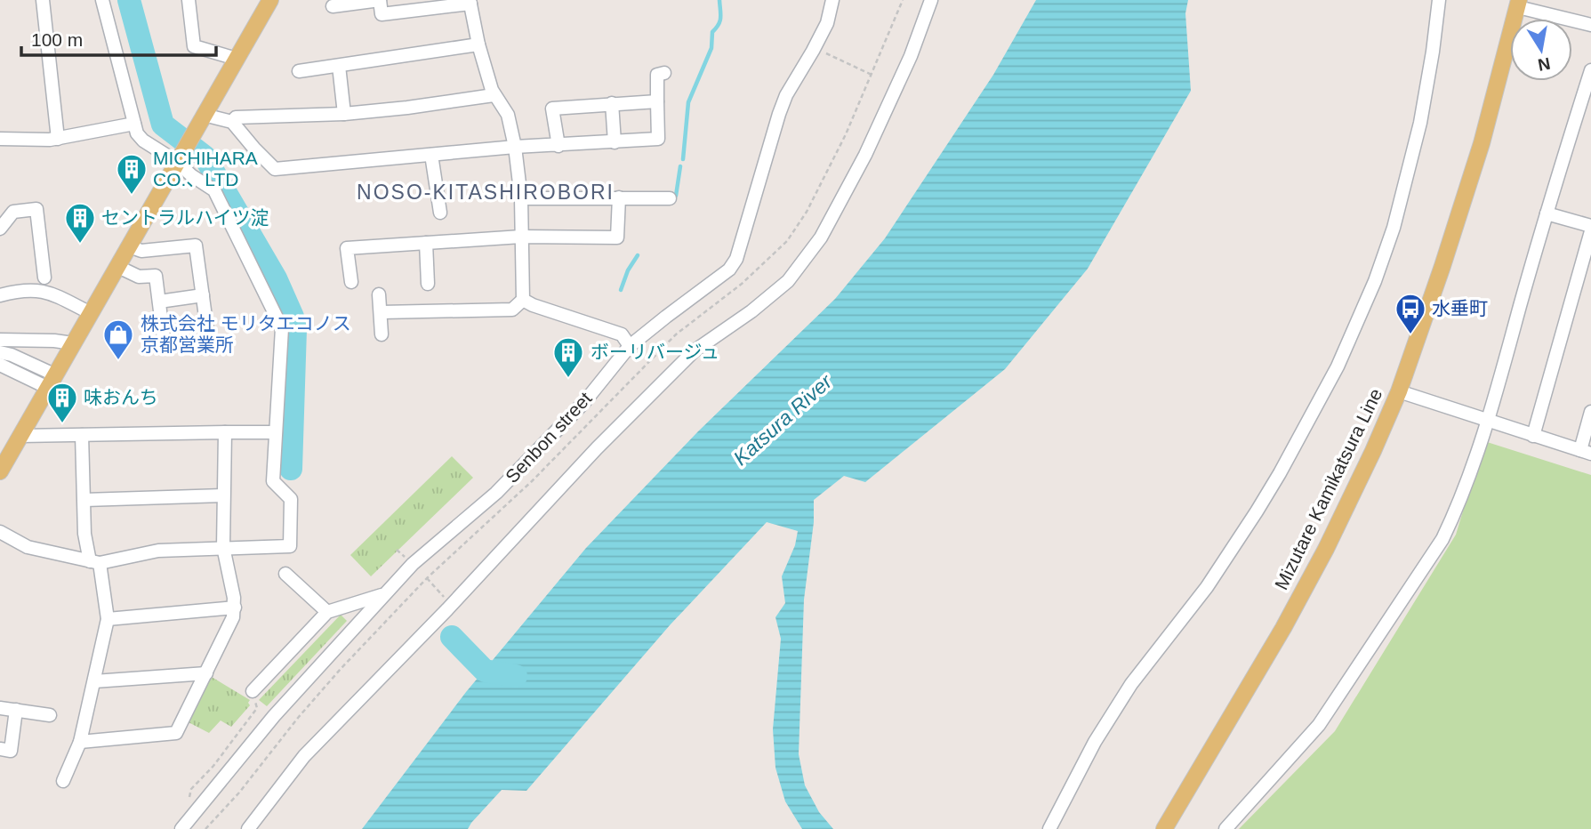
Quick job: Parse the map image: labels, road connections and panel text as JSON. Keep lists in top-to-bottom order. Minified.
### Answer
{"streets":{"main road":["Mizutare Kamikatsura Line"],"street":["Senbon street"]},"districts":["NOSO-KITASHIROBORI"],"water":["Katsura River"],"places":{"building":["MICHIHARA CO.、LTD","セントラルハイツ淀","ボーリバージュ","味おんち"],"bus stop":["水垂町"],"shop":["株式会社 モリタエコノス 京都営業所"]},"scale_bar":"100 m","north":"bottom"}
